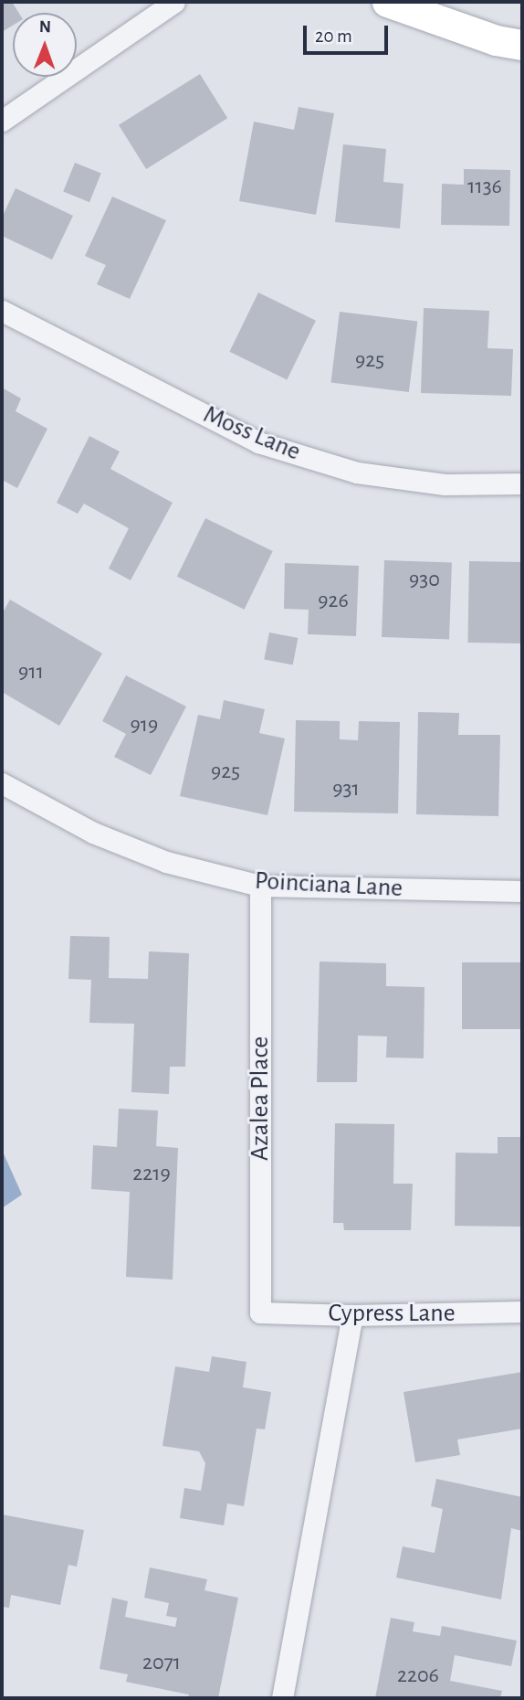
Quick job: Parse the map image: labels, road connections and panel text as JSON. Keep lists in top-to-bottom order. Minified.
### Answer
{"streets":{"street":["Moss Lane","Poinciana Lane","Azalea Place","Cypress Lane"]},"crossings":[["Poinciana Lane","Azalea Place"],["Azalea Place","Cypress Lane"]],"house_numbers":["1136","925","930","926","911","919","925","931","2219","2071","2206"],"scale_bar":"20 m","north":"top"}
